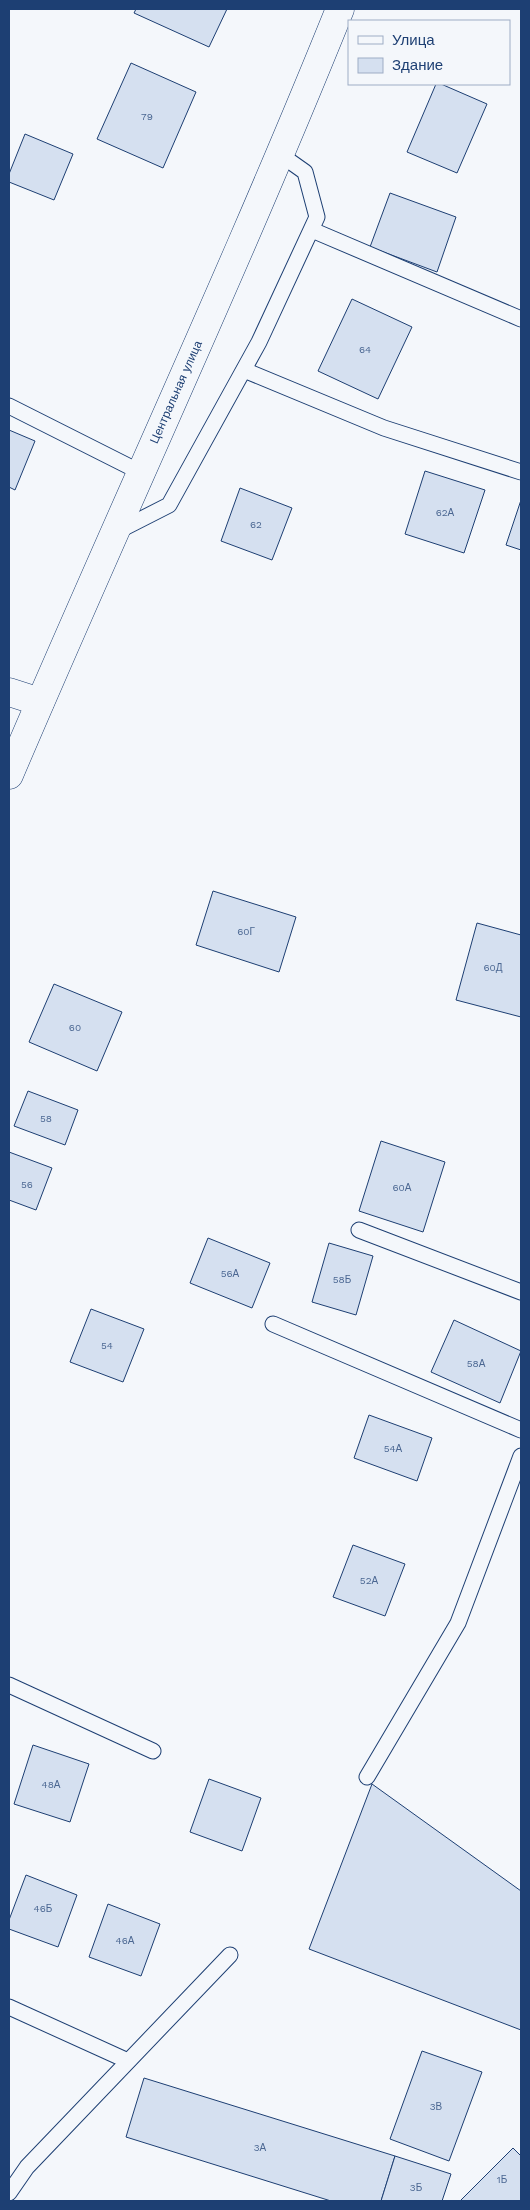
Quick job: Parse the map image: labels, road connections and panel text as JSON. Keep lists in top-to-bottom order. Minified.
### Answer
{"streets":{"street":["Центральная улица"]},"house_numbers":["79","64","62А","62","60Г","60Д","60","58","56","60А","56А","58Б","54","58А","54А","52А","48А","46Б","46А","3В","3А","1Б","3Б"],"legend":["Улица","Здание"]}
